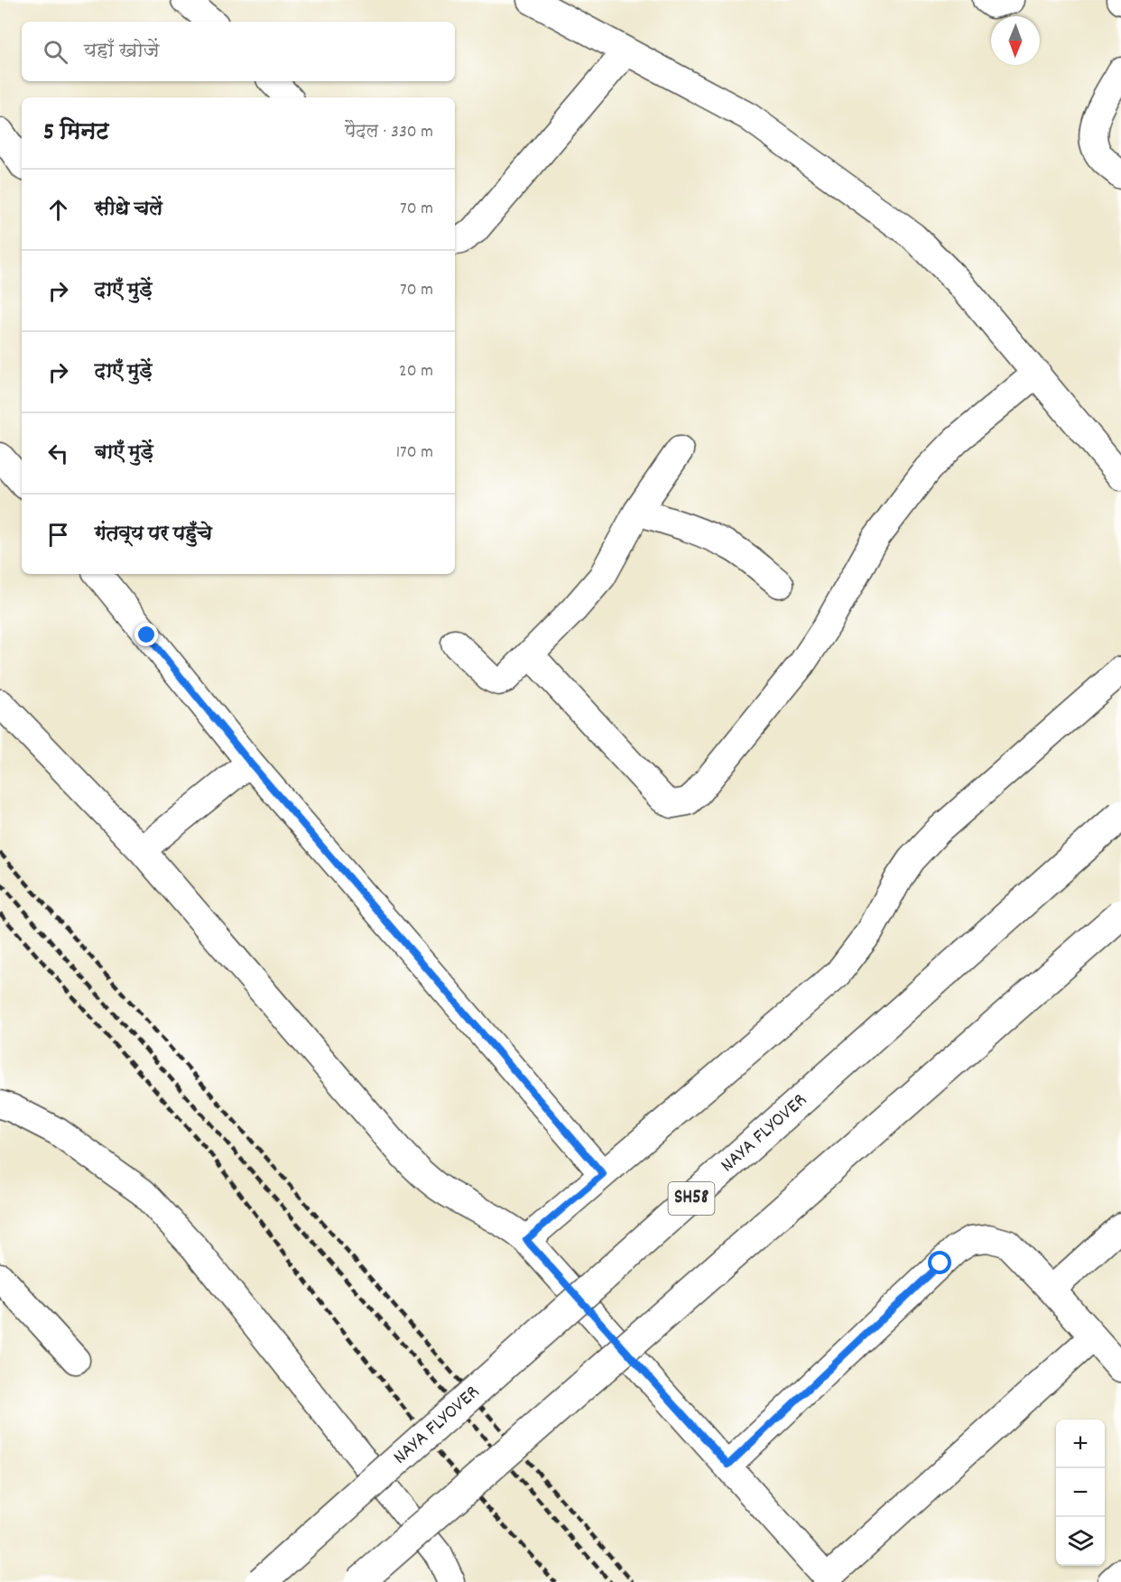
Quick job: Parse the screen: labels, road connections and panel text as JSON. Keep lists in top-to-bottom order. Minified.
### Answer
{"streets":{"main road":["NAYA FLYOVER","SH58"]},"north":"bottom","page":{"search":"यहाँ खोजें","heading":["5 मिनट","पैदल · 330 m"],"list":[["सीधे चलें","70 m"],["दाएँ मुड़ें","70 m"],["दाएँ मुड़ें","20 m"],["बाएँ मुड़ें","170 m"],"गंतव्य पर पहुँचे"],"map_buttons":["+","−"]}}
